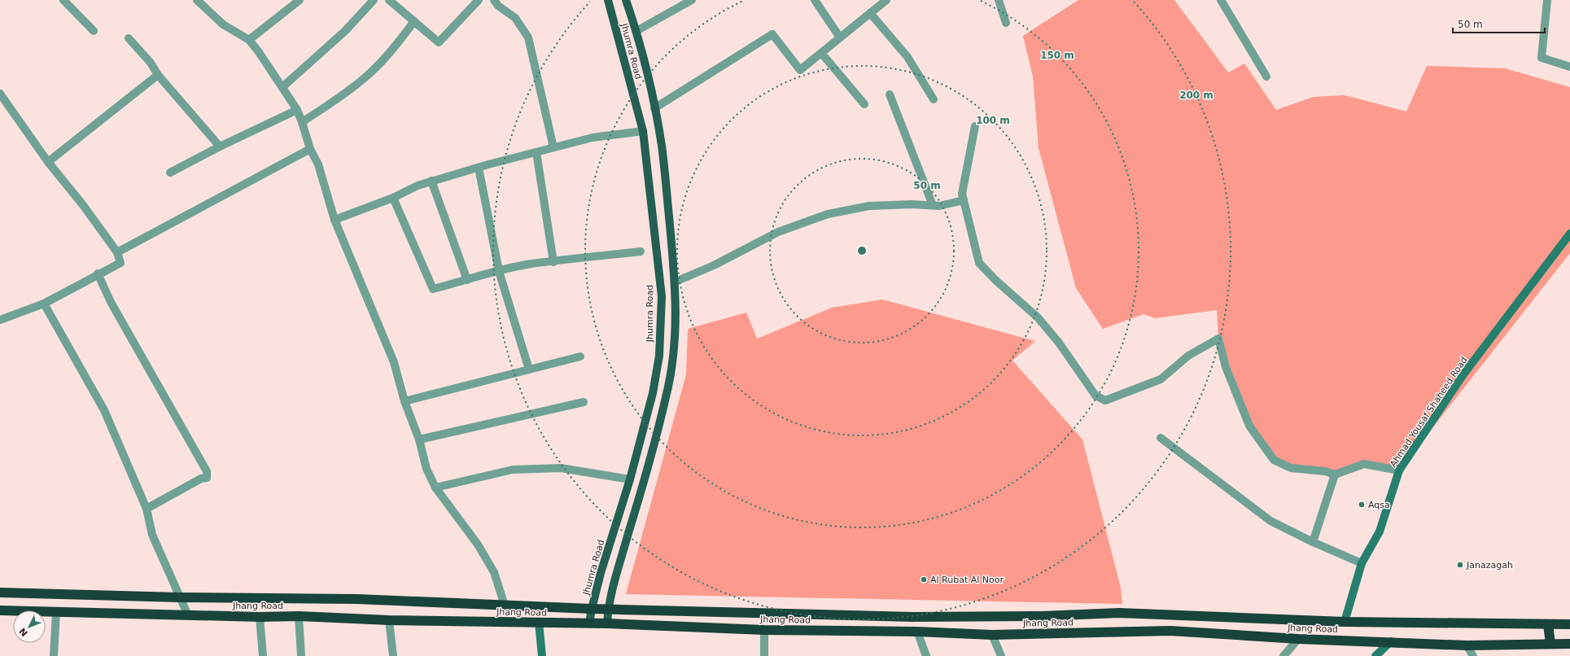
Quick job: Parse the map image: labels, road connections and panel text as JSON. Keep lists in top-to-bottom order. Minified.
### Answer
{"streets":{"highway":["Jhang Road"],"main road":["Jhumra Road"],"street":["Ahmad Yousaf Shaheed Road"]},"crossings":[["Jhumra Road","Jhang Road"],["Ahmad Yousaf Shaheed Road","Jhang Road"]],"places":["Aqsa","Janazagah","Al Rubat Al Noor"],"scale_bar":"50 m","north":"bottom left","rings":["150 m","200 m","100 m","50 m"]}
